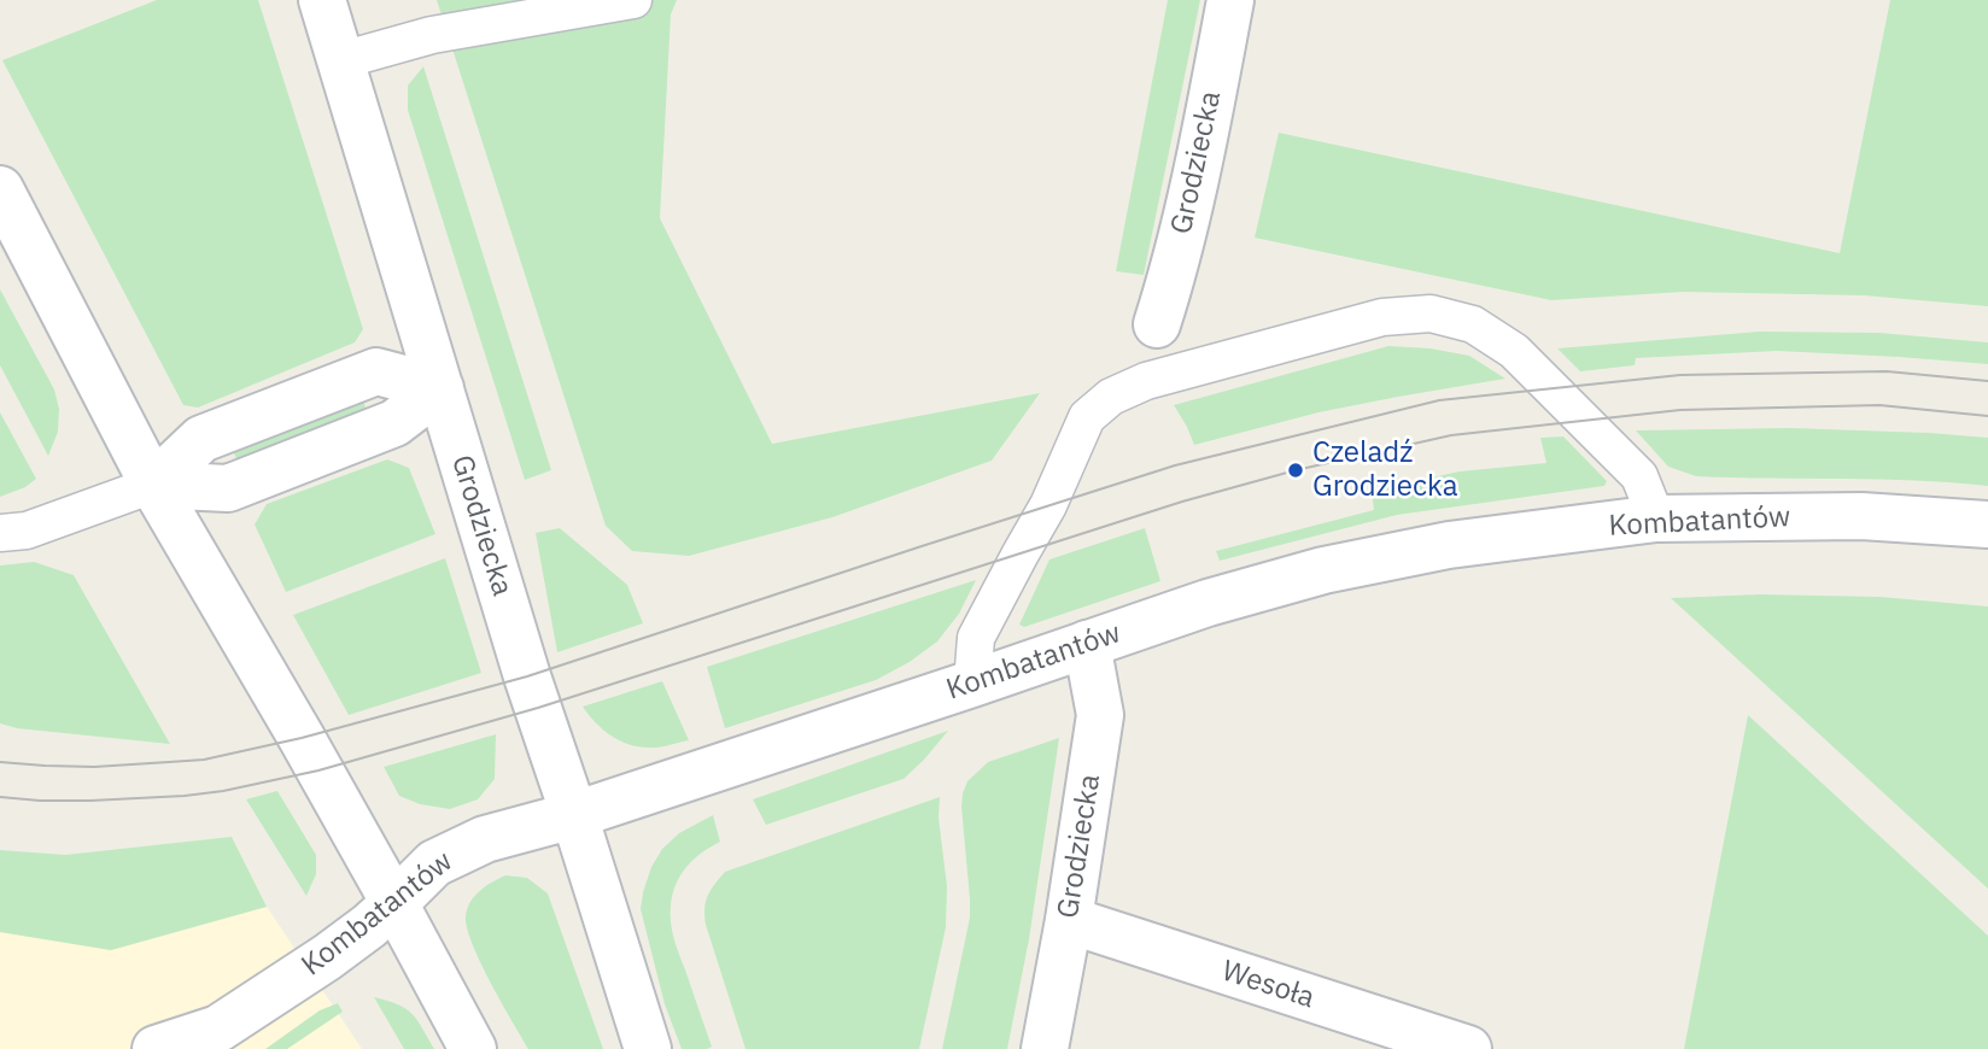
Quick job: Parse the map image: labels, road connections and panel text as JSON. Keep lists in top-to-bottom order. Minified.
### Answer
{"streets":{"street":["Grodziecka","Kombatantów","Wesoła"]},"crossings":[["Grodziecka","Kombatantów"],["Grodziecka","Wesoła"]],"places":["Czeladź Grodziecka"]}
